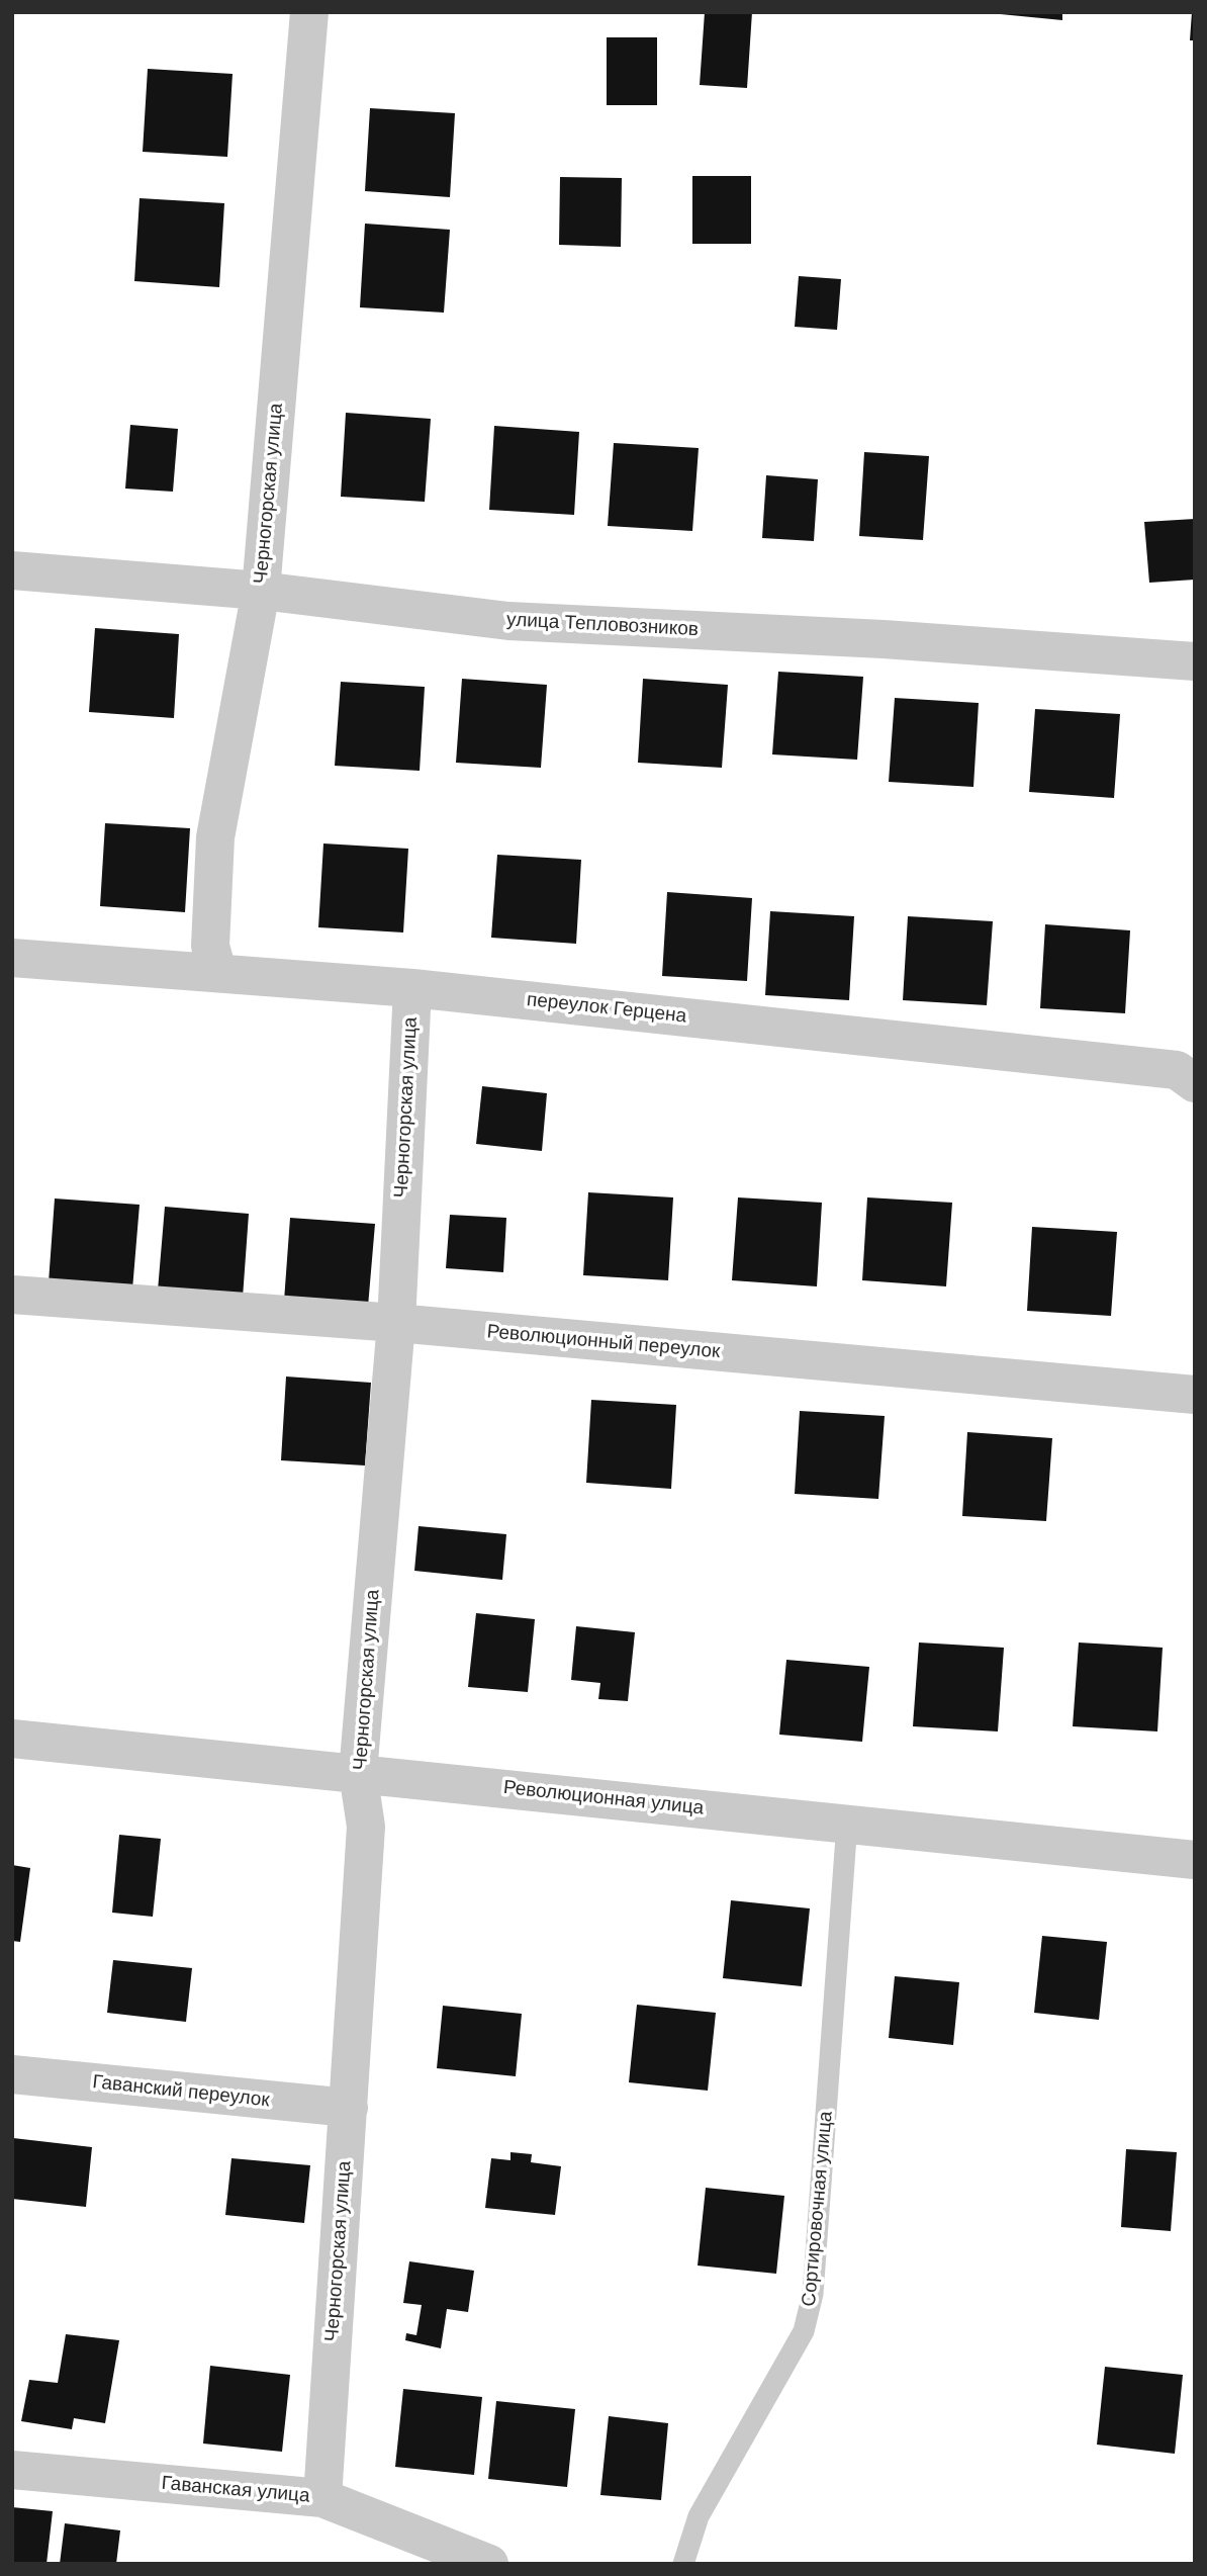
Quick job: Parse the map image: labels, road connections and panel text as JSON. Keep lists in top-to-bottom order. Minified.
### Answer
{"streets":{"street":["Черногорская улица","улица Тепловозников","переулок Герцена","Революционный переулок","Революционная улица","Гаванский переулок","Гаванская улица"],"lane":["Сортировочная улица"]},"crossings":[["Черногорская улица","улица Тепловозников"],["Черногорская улица","переулок Герцена"],["Черногорская улица","Революционный переулок"],["Черногорская улица","Революционная улица"],["Черногорская улица","Гаванский переулок"],["Черногорская улица","Гаванская улица"],["Революционная улица","Сортировочная улица"]]}
